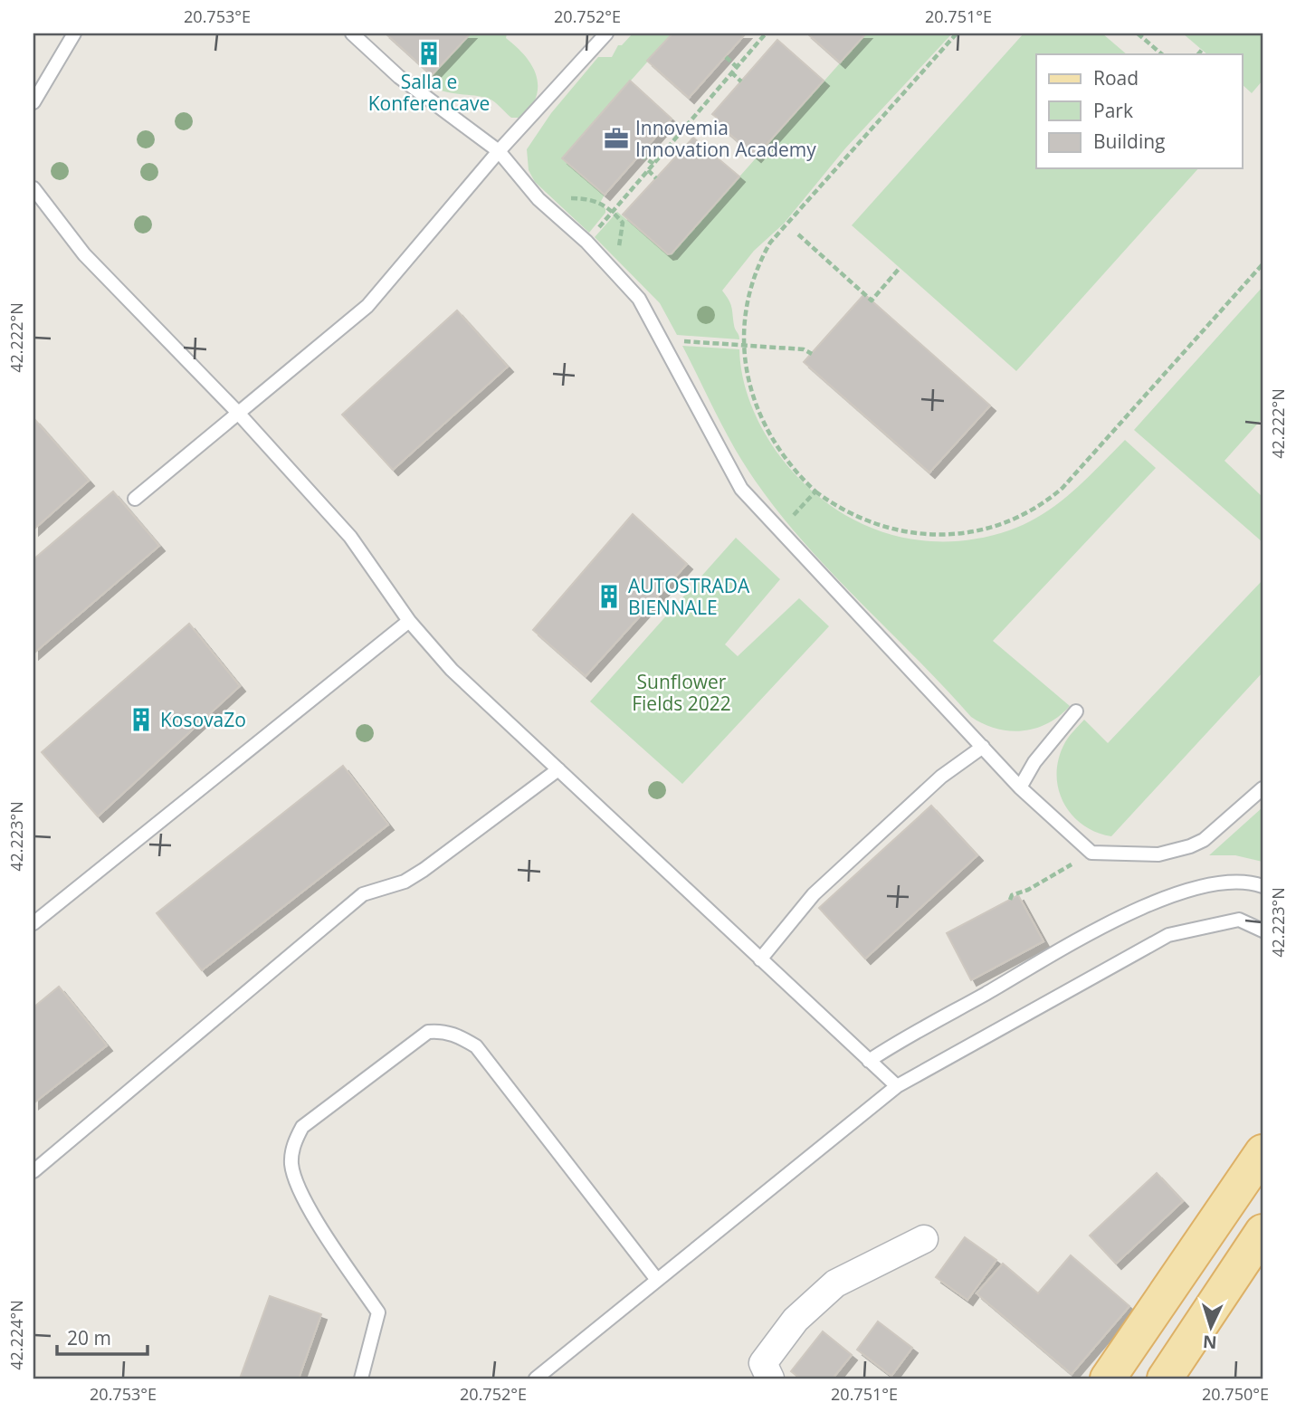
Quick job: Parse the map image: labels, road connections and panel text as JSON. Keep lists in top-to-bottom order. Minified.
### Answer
{"parks":["Sunflower Fields 2022"],"places":{"building":["Salla e Konferencave","AUTOSTRADA BIENNALE","KosovaZo"],"office":["Innovemia Innovation Academy"]},"legend":["Road","Park","Building"],"scale_bar":"20 m","north":"bottom","coordinates":["20.753°E","20.752°E","20.751°E","42.222°N","42.223°N","42.224°N","20.750°E"]}
